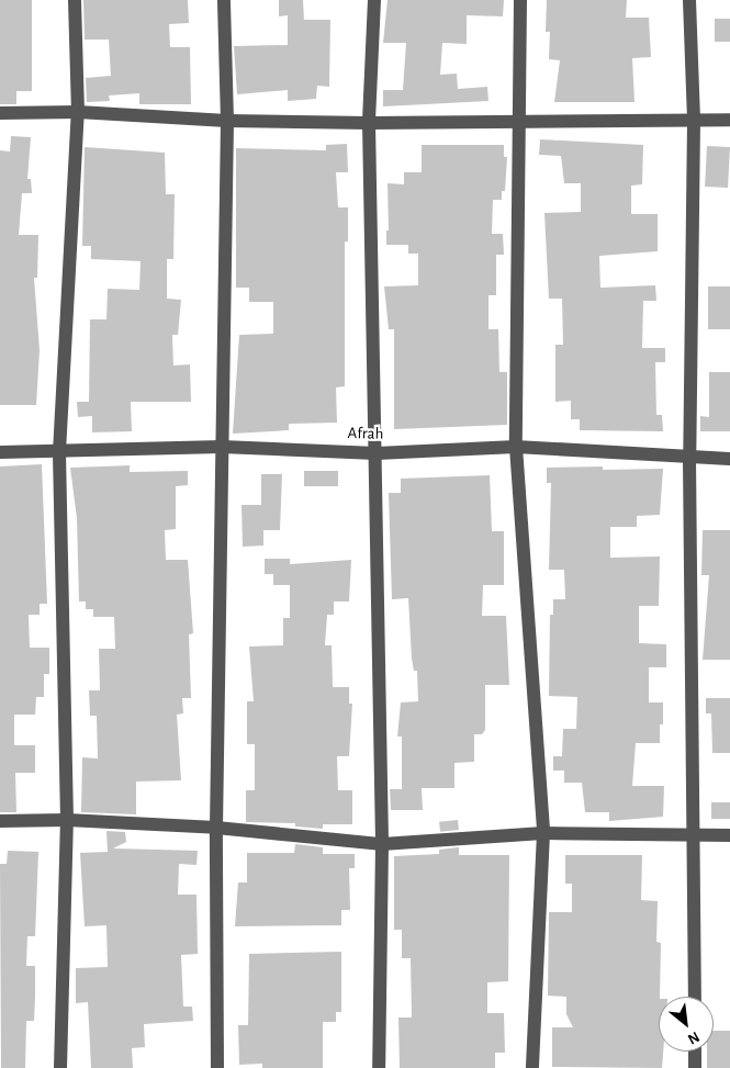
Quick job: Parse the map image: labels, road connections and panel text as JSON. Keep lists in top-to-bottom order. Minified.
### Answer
{"streets":{"street":["Afrah"]},"north":"bottom right"}
